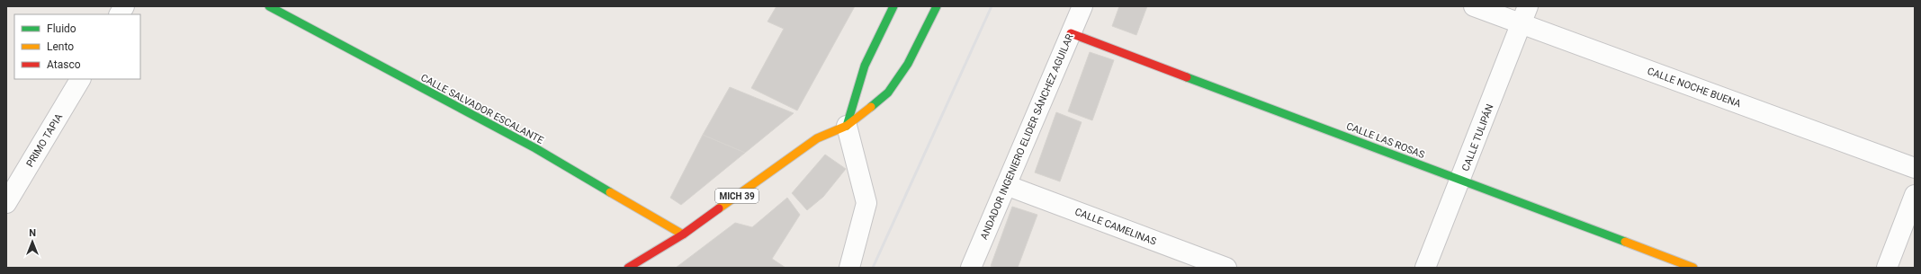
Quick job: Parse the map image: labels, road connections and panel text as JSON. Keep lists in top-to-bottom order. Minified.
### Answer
{"streets":{"street":["CALLE NOCHE BUENA","CALLE SALVADOR ESCALANTE","ANDADOR INGENIERO ELIDER SÁNCHEZ AGUILAR","CALLE TULIPÁN","PRIMO TAPIA","CALLE LAS ROSAS","MICH 39","CALLE CAMELINAS"]},"crossings":[["CALLE NOCHE BUENA","CALLE TULIPÁN"],["CALLE SALVADOR ESCALANTE","MICH 39"],["ANDADOR INGENIERO ELIDER SÁNCHEZ AGUILAR","CALLE LAS ROSAS"],["ANDADOR INGENIERO ELIDER SÁNCHEZ AGUILAR","CALLE CAMELINAS"],["CALLE TULIPÁN","CALLE LAS ROSAS"]],"legend":["Fluido","Lento","Atasco"],"north":"top"}
